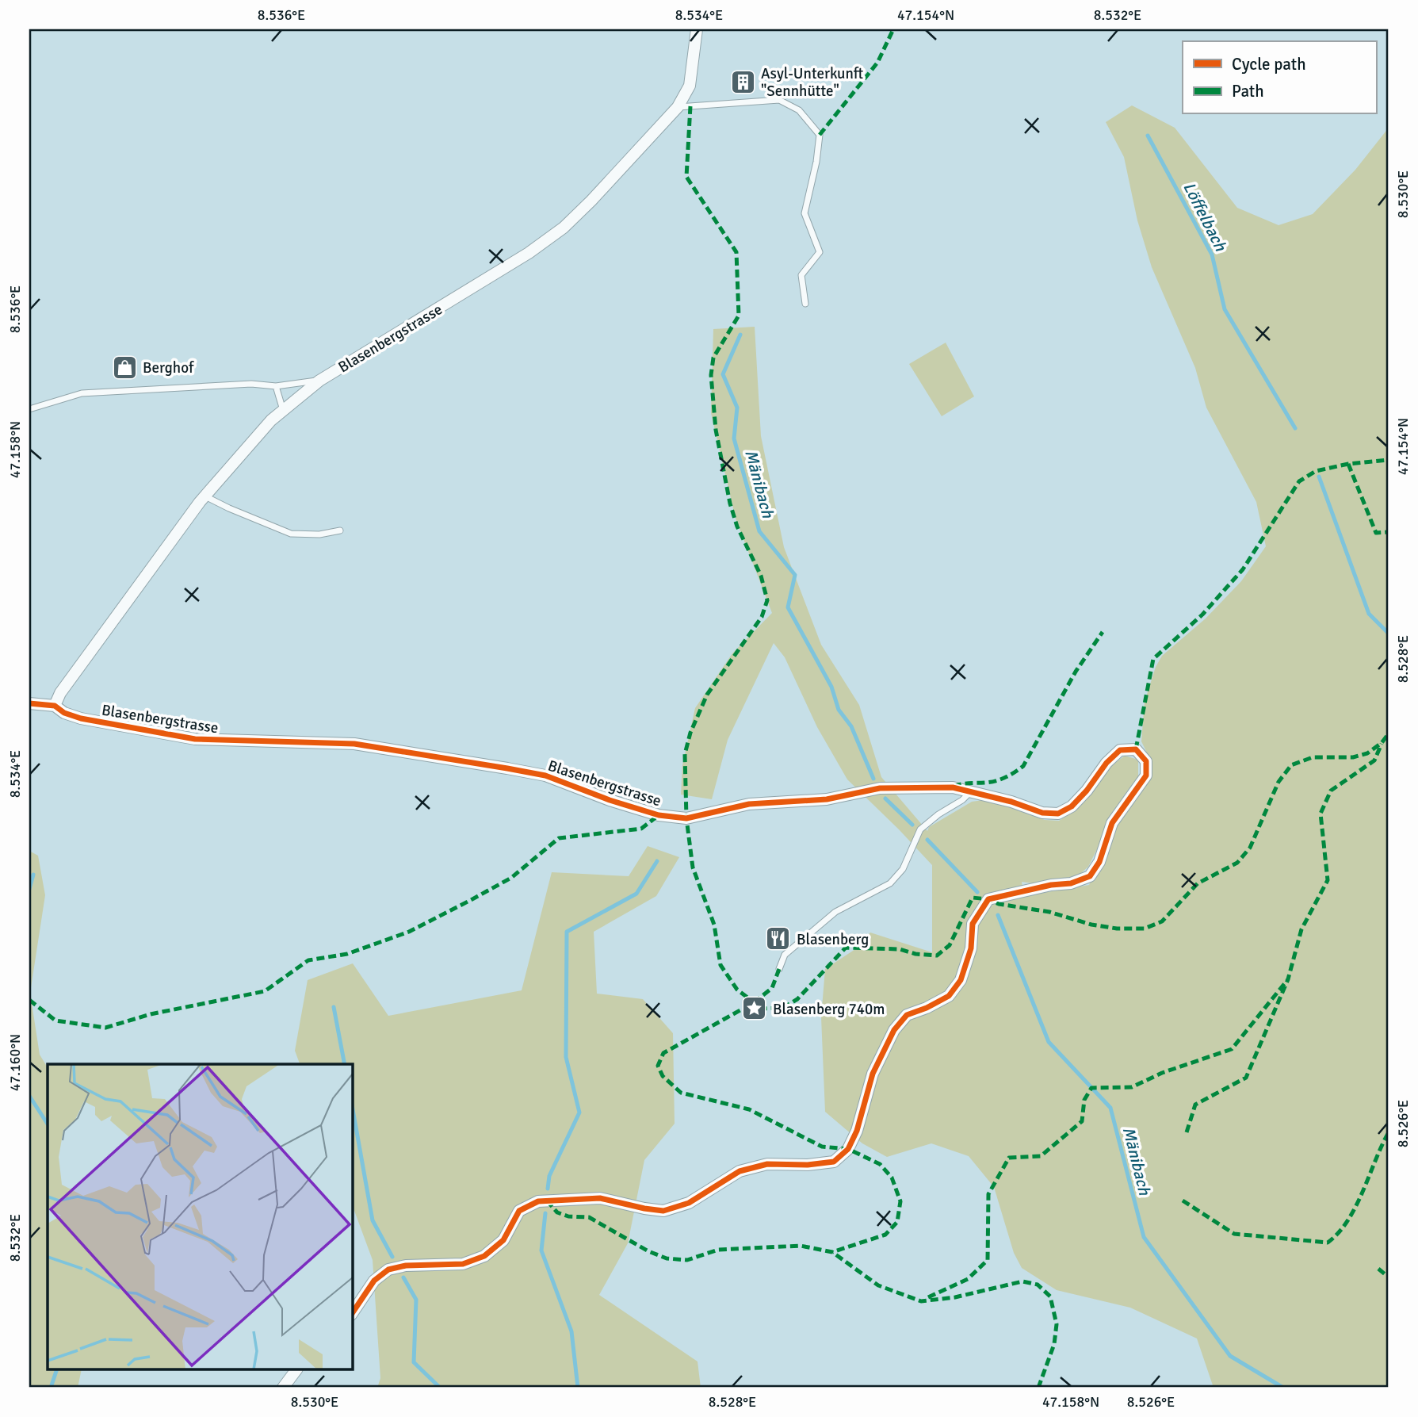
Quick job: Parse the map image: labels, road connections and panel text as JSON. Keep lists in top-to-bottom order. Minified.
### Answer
{"streets":{"street":["Blasenbergstrasse"]},"water":["Löffelbach","Mänibach"],"places":{"building":["Asyl-Unterkunft \"Sennhütte\""],"shop":["Berghof"],"restaurant":["Blasenberg"],"place":["Blasenberg 740m"]},"legend":["Cycle path","Path"],"coordinates":["8.536°E","8.534°E","47.154°N","8.532°E","8.530°E","47.158°N","8.528°E","47.160°N","8.526°E"]}
